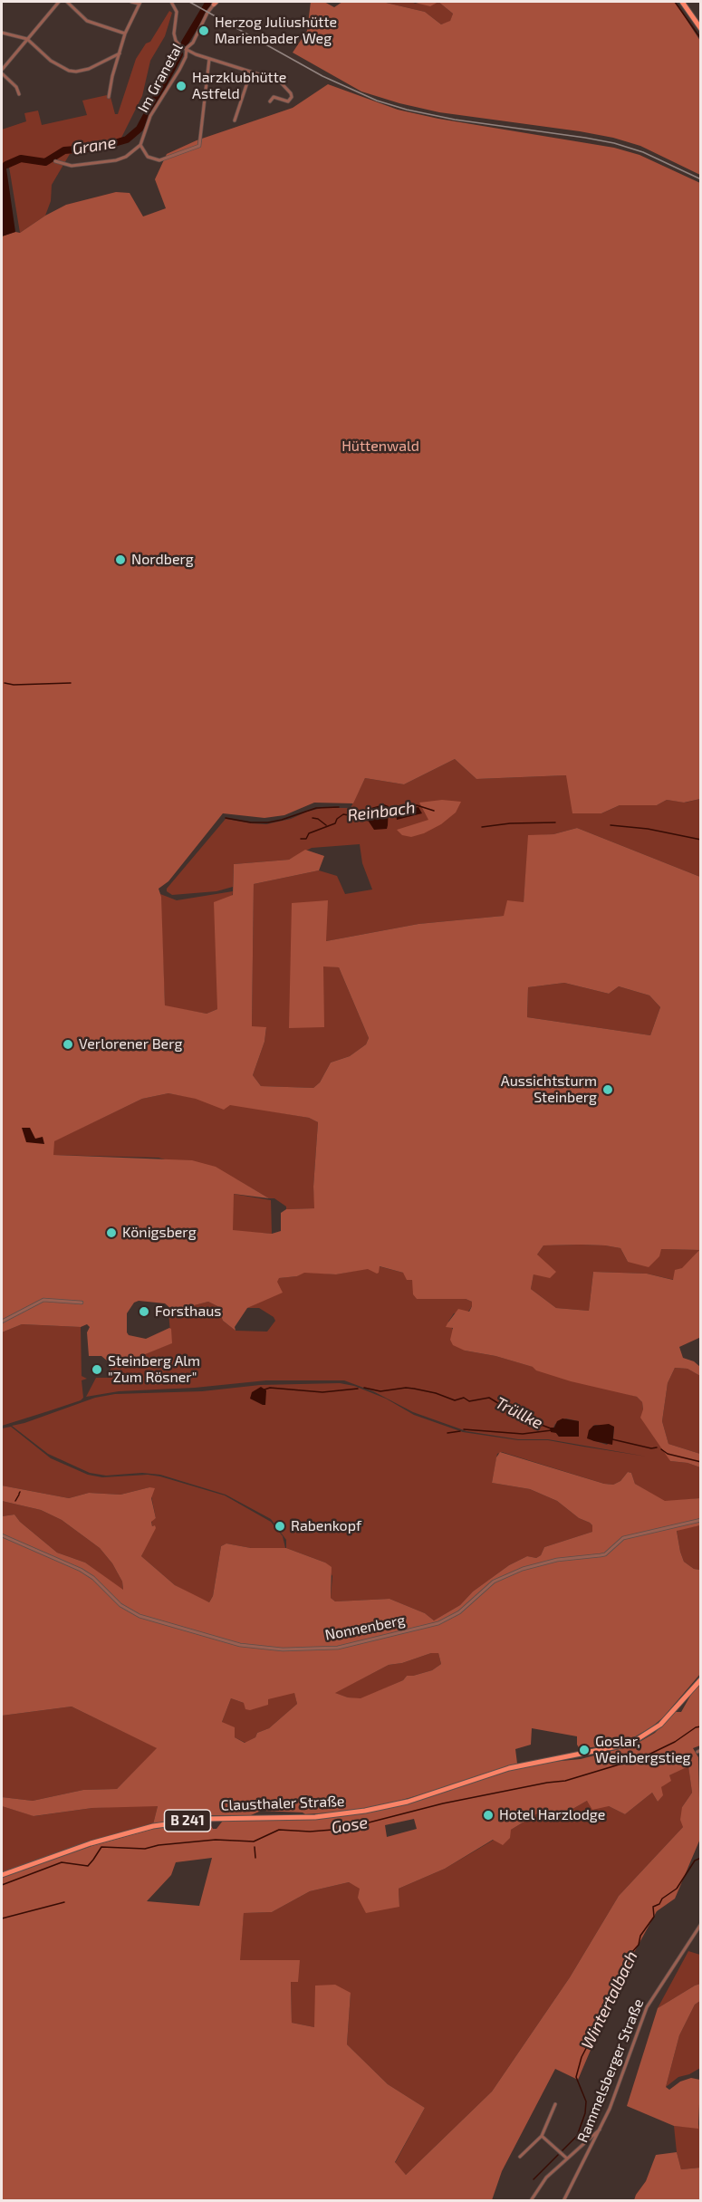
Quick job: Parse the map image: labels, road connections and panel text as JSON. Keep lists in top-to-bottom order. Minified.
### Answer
{"streets":{"main road":["Clausthaler Straße","B 241"],"street":["Im Granetal","Nonnenberg","Rammelsberger Straße"]},"water":["Grane","Reinbach","Trüllke","Gose","Wintertalbach"],"parks":["Hüttenwald"],"places":["Herzog Juliushütte Marienbader Weg","Harzklubhütte Astfeld","Nordberg","Verlorener Berg","Aussichtsturm Steinberg","Königsberg","Forsthaus","Steinberg Alm \"Zum Rösner\"","Rabenkopf","Goslar, Weinbergstieg","Hotel Harzlodge"]}
